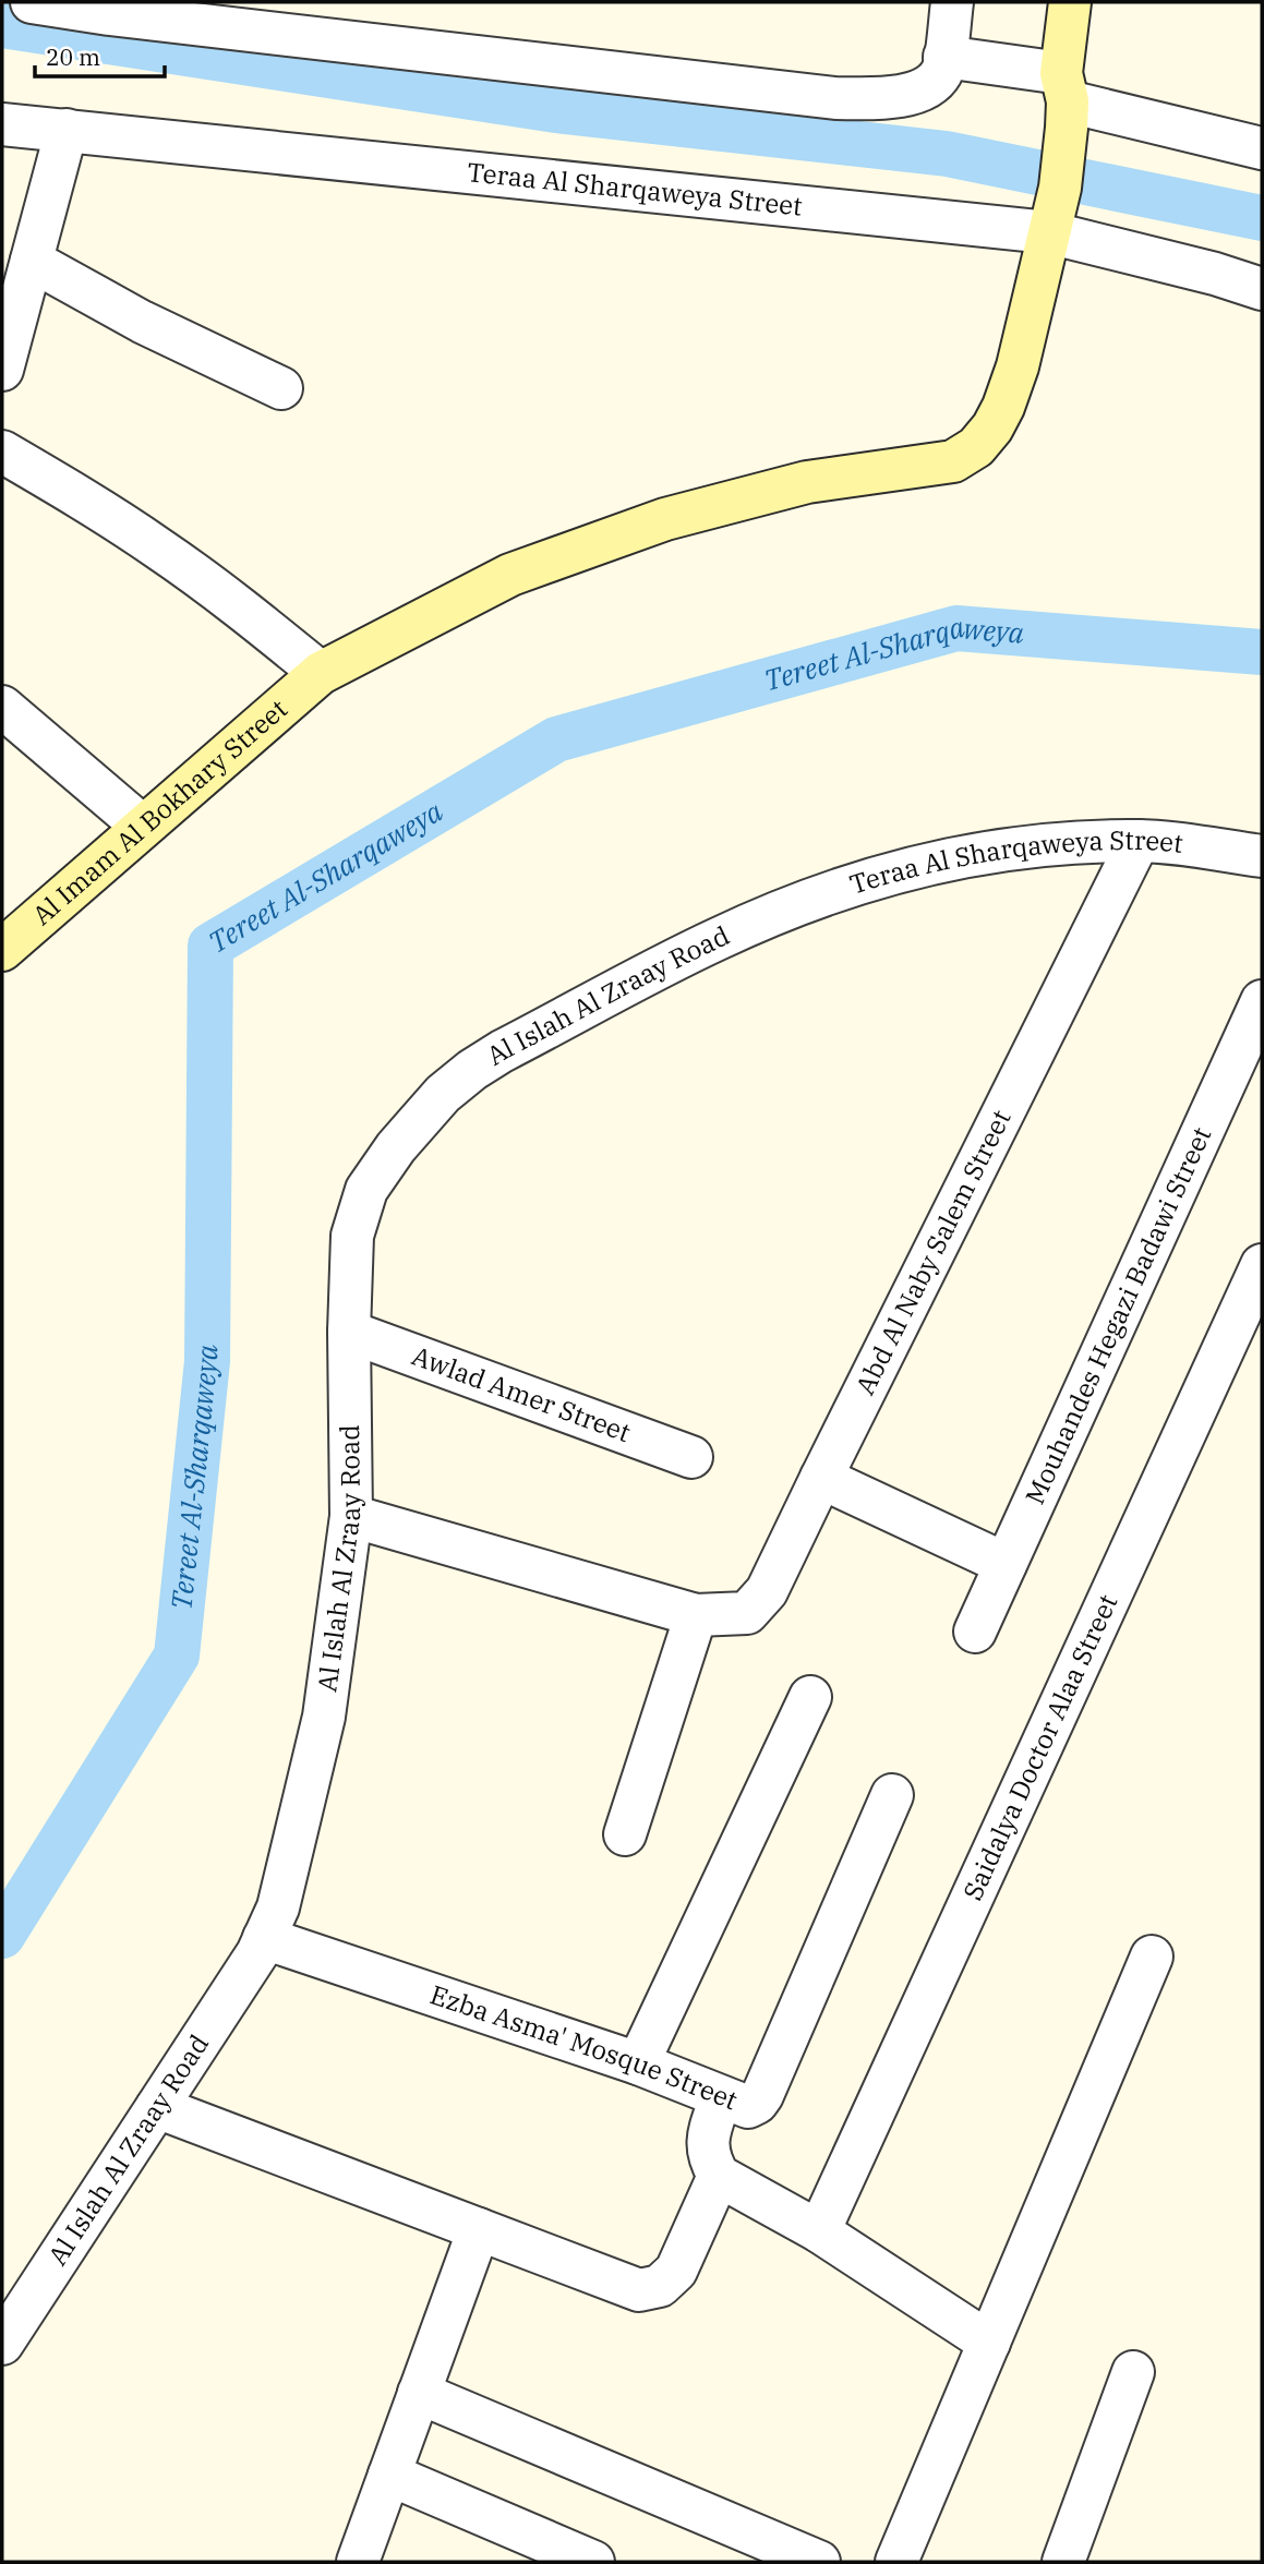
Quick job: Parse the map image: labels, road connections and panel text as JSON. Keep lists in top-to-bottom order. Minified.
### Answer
{"streets":{"street":["Teraa Al Sharqaweya Street","Al Imam Al Bokhary Street","Al Islah Al Zraay Road","Abd Al Naby Salem Street","Mouhandes Hegazi Badawi Street","Awlad Amer Street","Saidalya Doctor Alaa Street","Ezba Asma' Mosque Street"]},"crossings":[["Teraa Al Sharqaweya Street","Al Imam Al Bokhary Street"],["Teraa Al Sharqaweya Street","Al Islah Al Zraay Road"],["Teraa Al Sharqaweya Street","Abd Al Naby Salem Street"],["Al Islah Al Zraay Road","Abd Al Naby Salem Street"],["Al Islah Al Zraay Road","Awlad Amer Street"],["Al Islah Al Zraay Road","Ezba Asma' Mosque Street"]],"water":["Tereet Al-Sharqaweya"],"scale_bar":"20 m"}
